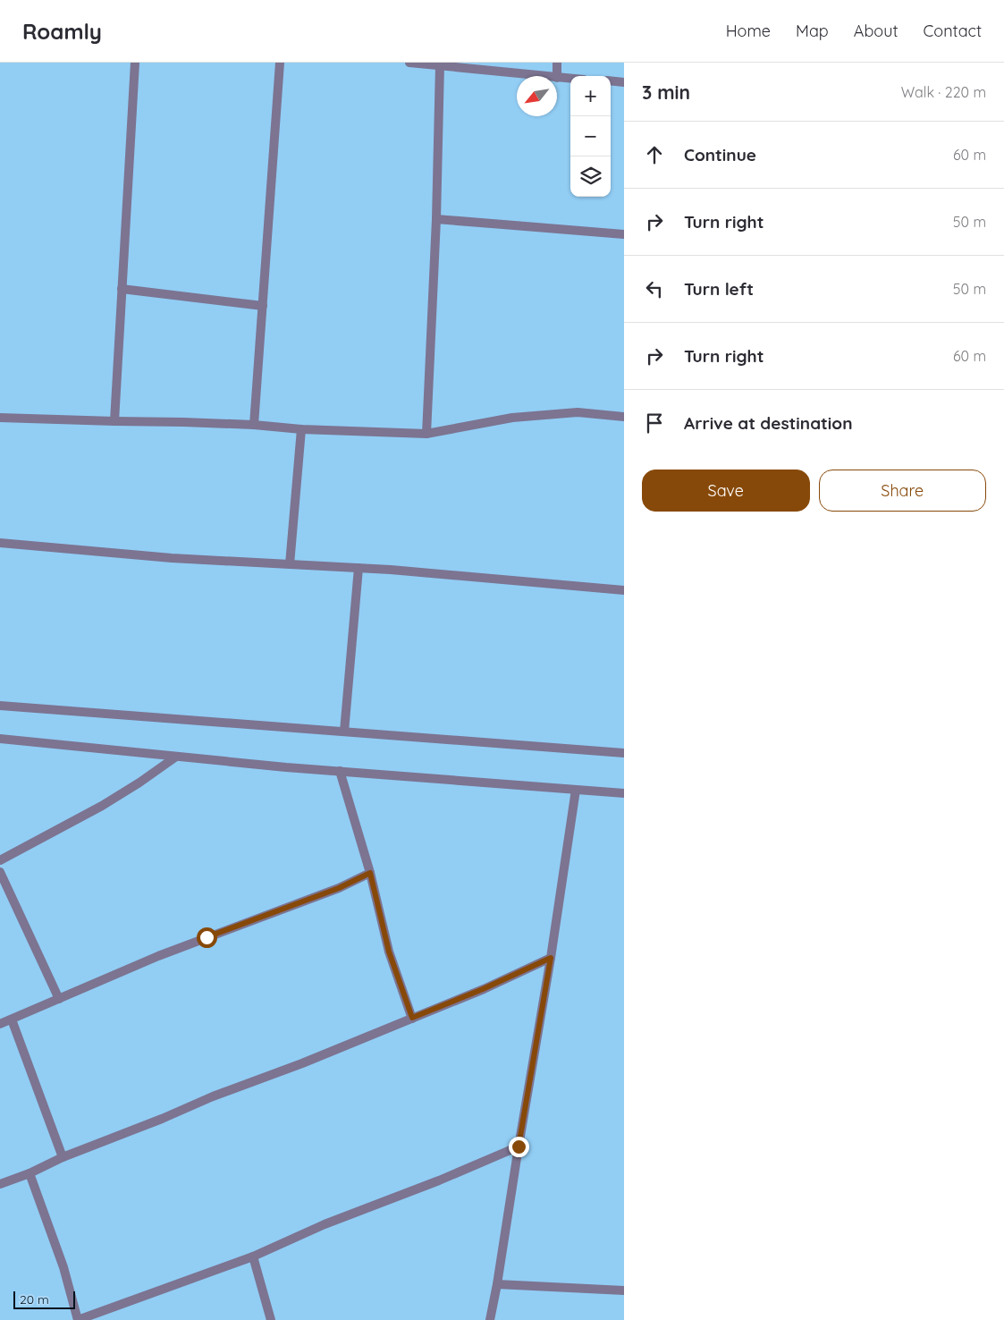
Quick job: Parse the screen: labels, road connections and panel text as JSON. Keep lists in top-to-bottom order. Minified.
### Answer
{"scale_bar":"20 m","north":"bottom left","page":{"header":"Roamly","nav":["Home","Map","About","Contact"],"heading":["3 min","Walk · 220 m"],"map_buttons":["+","−"],"list":[["Continue","60 m"],["Turn right","50 m"],["Turn left","50 m"],["Turn right","60 m"],"Arrive at destination"],"buttons":["Save","Share"],"scale":"20 m"}}
